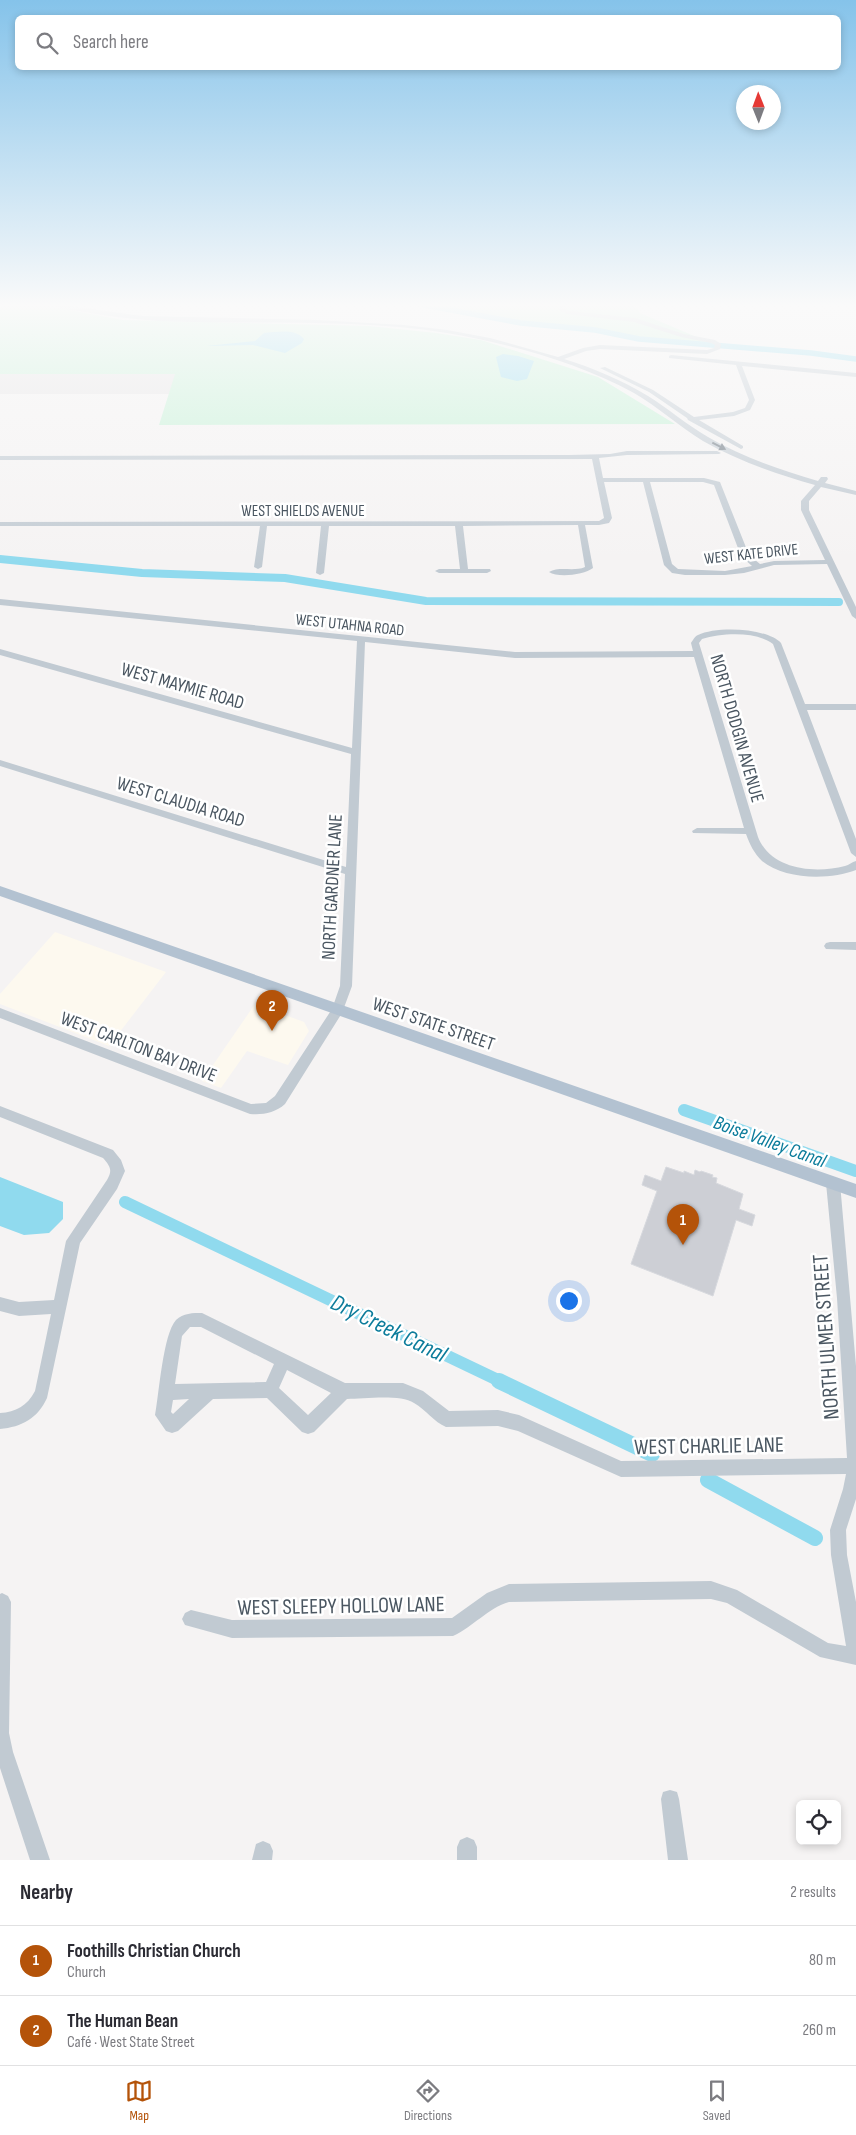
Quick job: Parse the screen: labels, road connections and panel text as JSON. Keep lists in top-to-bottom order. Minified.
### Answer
{"streets":{"main road":["WEST STATE STREET"],"street":["WEST SHIELDS AVENUE","WEST KATE DRIVE","WEST UTAHNA ROAD","WEST MAYMIE ROAD","NORTH DODGIN AVENUE","WEST CLAUDIA ROAD","NORTH GARDNER LANE","WEST CARLTON BAY DRIVE","NORTH ULMER STREET","WEST CHARLIE LANE","WEST SLEEPY HOLLOW LANE"]},"crossings":[["WEST UTAHNA ROAD","NORTH DODGIN AVENUE"],["WEST UTAHNA ROAD","NORTH GARDNER LANE"],["WEST MAYMIE ROAD","NORTH GARDNER LANE"],["WEST CLAUDIA ROAD","NORTH GARDNER LANE"],["NORTH GARDNER LANE","WEST STATE STREET"],["NORTH GARDNER LANE","WEST CARLTON BAY DRIVE"],["WEST STATE STREET","NORTH ULMER STREET"],["NORTH ULMER STREET","WEST CHARLIE LANE"]],"water":["Boise Valley Canal","Dry Creek Canal"],"north":"top","page":{"search":"Search here","pins":["2","1"],"heading":["Nearby","2 results"],"list":[{"mark":"1","name":"Foothills Christian Church","note":"Church","value":"80 m"},{"mark":"2","name":"The Human Bean","note":"Café · West State Street","value":"260 m"}],"nav":["Map","Directions","Saved"]}}
